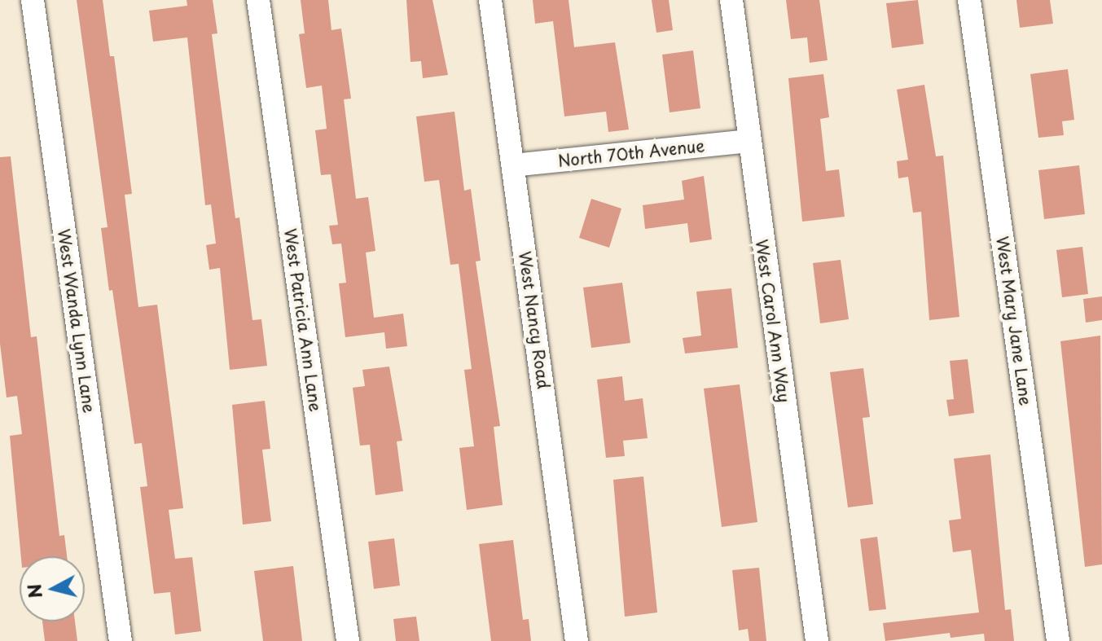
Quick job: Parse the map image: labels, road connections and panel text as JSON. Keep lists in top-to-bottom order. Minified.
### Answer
{"streets":{"street":["North 70th Avenue","West Patricia Ann Lane","West Nancy Road","West Wanda Lynn Lane","West Carol Ann Way","West Mary Jane Lane"]},"crossings":[["North 70th Avenue","West Nancy Road"],["North 70th Avenue","West Carol Ann Way"]],"north":"left"}
